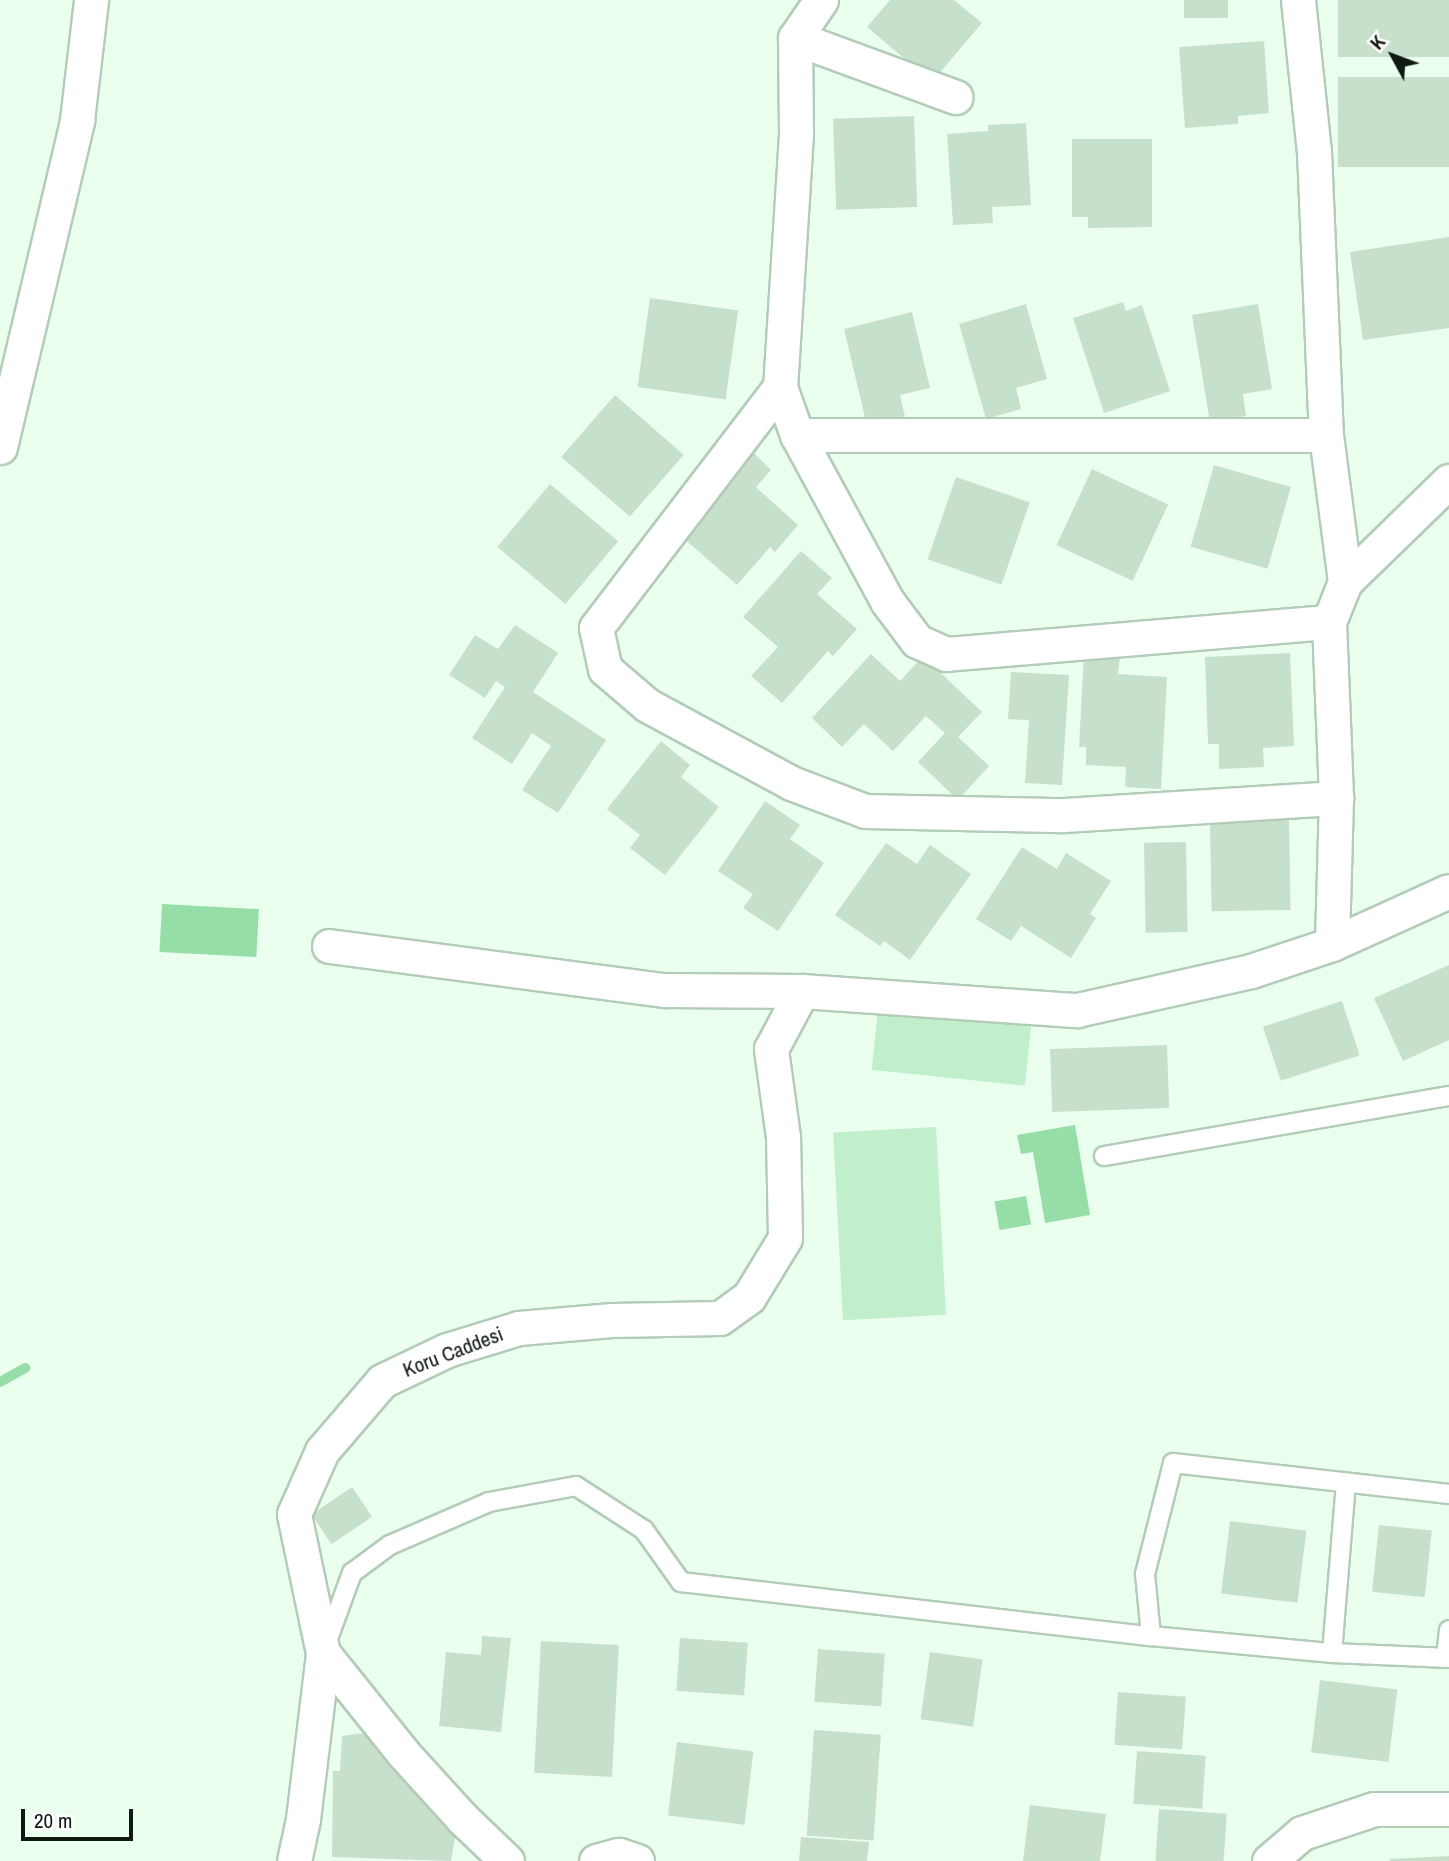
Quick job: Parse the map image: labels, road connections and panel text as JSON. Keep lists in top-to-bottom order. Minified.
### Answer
{"streets":{"street":["Koru Caddesi"]},"scale_bar":"20 m","north":"top left"}
